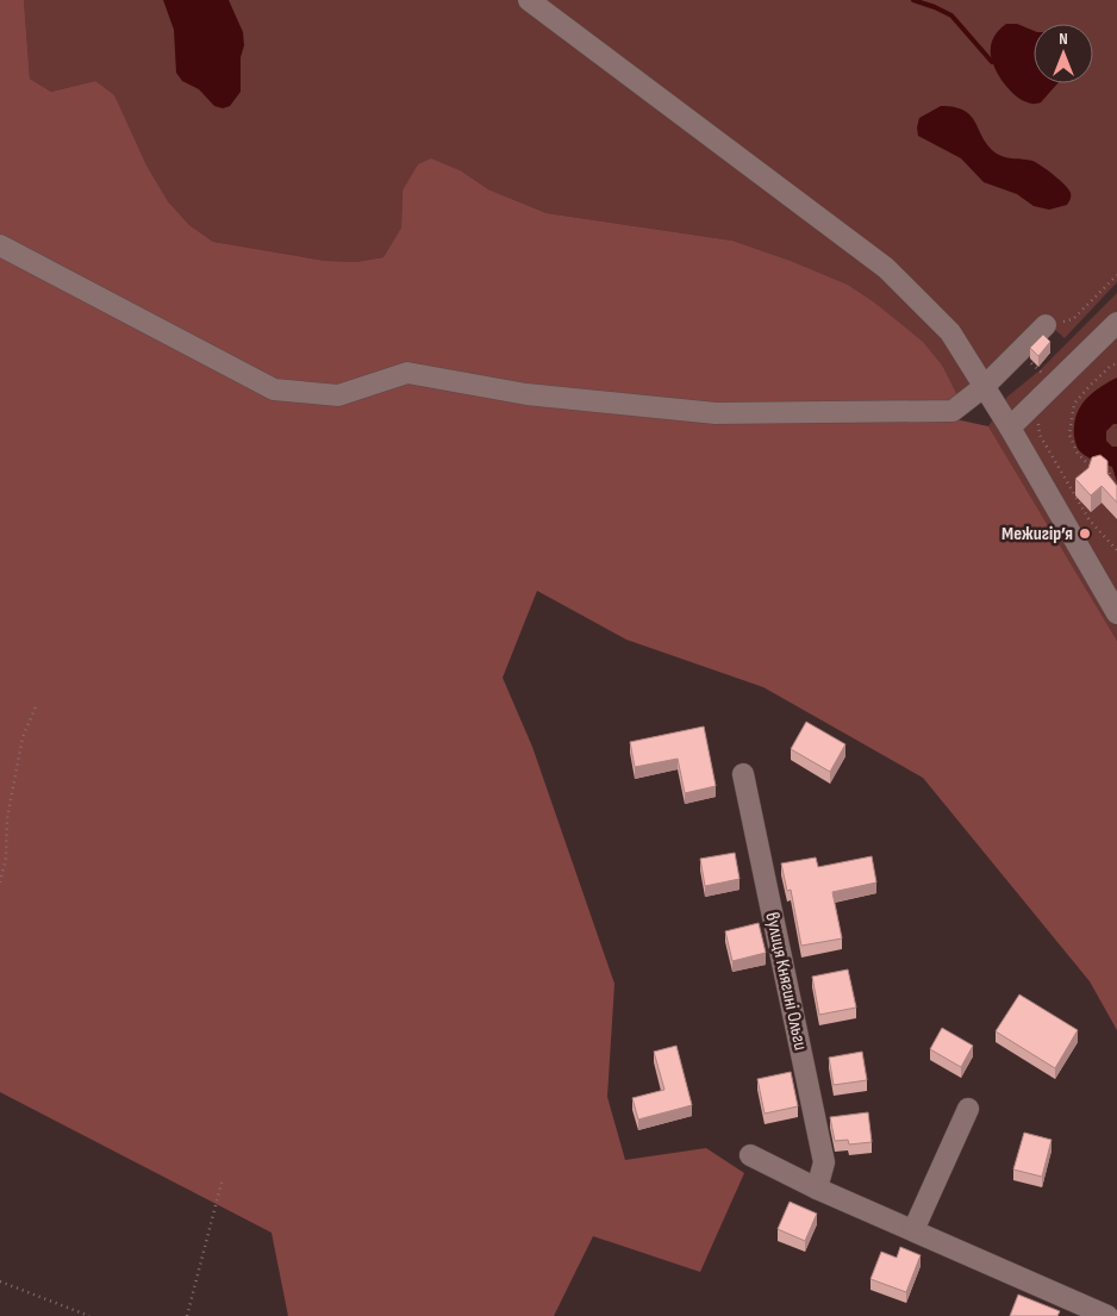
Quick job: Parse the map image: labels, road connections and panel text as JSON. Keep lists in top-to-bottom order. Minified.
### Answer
{"streets":{"street":["вулиця Княгині Ольги"]},"places":["Межигір’я"],"north":"top"}
